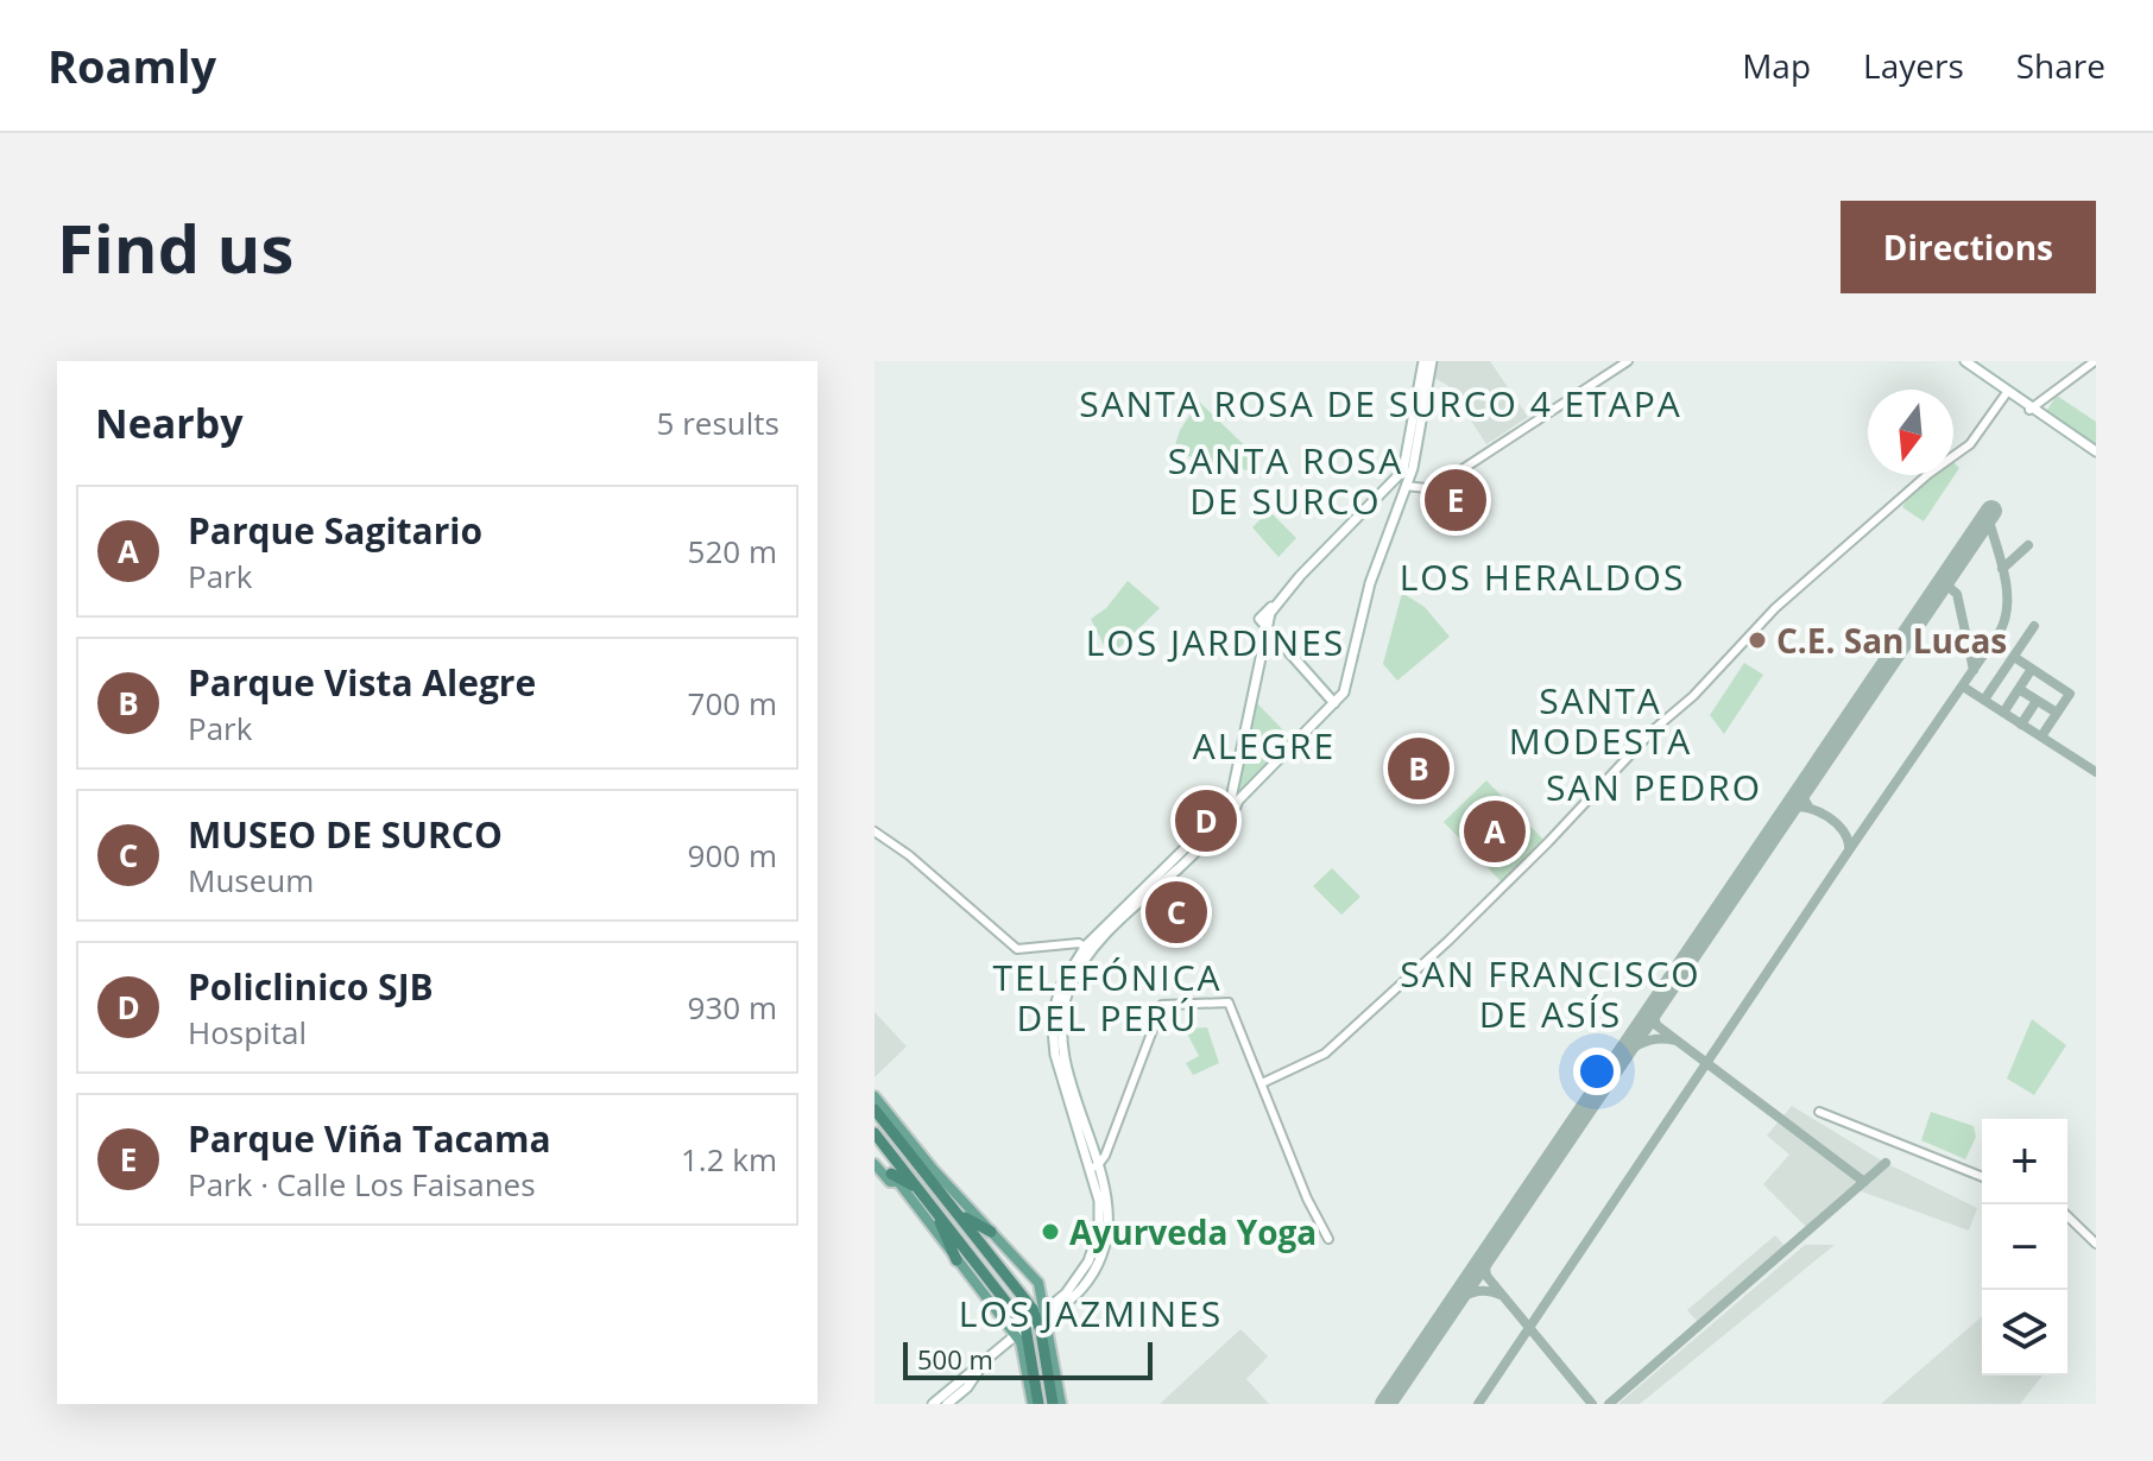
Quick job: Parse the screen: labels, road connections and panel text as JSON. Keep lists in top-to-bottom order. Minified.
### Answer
{"districts":["SANTA ROSA DE SURCO 4 ETAPA","SANTA ROSA DE SURCO","LOS HERALDOS","LOS JARDINES","SANTA MODESTA","ALEGRE","SAN PEDRO","SAN FRANCISCO DE ASÍS","TELEFÓNICA DEL PERÚ","LOS JAZMINES"],"places":["C.E. San Lucas","Ayurveda Yoga"],"scale_bar":"500 m","north":"bottom","page":{"header":"Roamly","nav":["Map","Layers","Share"],"buttons":"Directions","title":"Find us","heading":["Nearby","5 results"],"pins":["E","B","D","A","C"],"list":[{"mark":"A","name":"Parque Sagitario","note":"Park","value":"520 m"},{"mark":"B","name":"Parque Vista Alegre","note":"Park","value":"700 m"},{"mark":"C","name":"MUSEO DE SURCO","note":"Museum","value":"900 m"},{"mark":"D","name":"Policlinico SJB","note":"Hospital","value":"930 m"},{"mark":"E","name":"Parque Viña Tacama","note":"Park · Calle Los Faisanes","value":"1.2 km"}],"map_buttons":["+","−"],"scale":"500 m"}}
